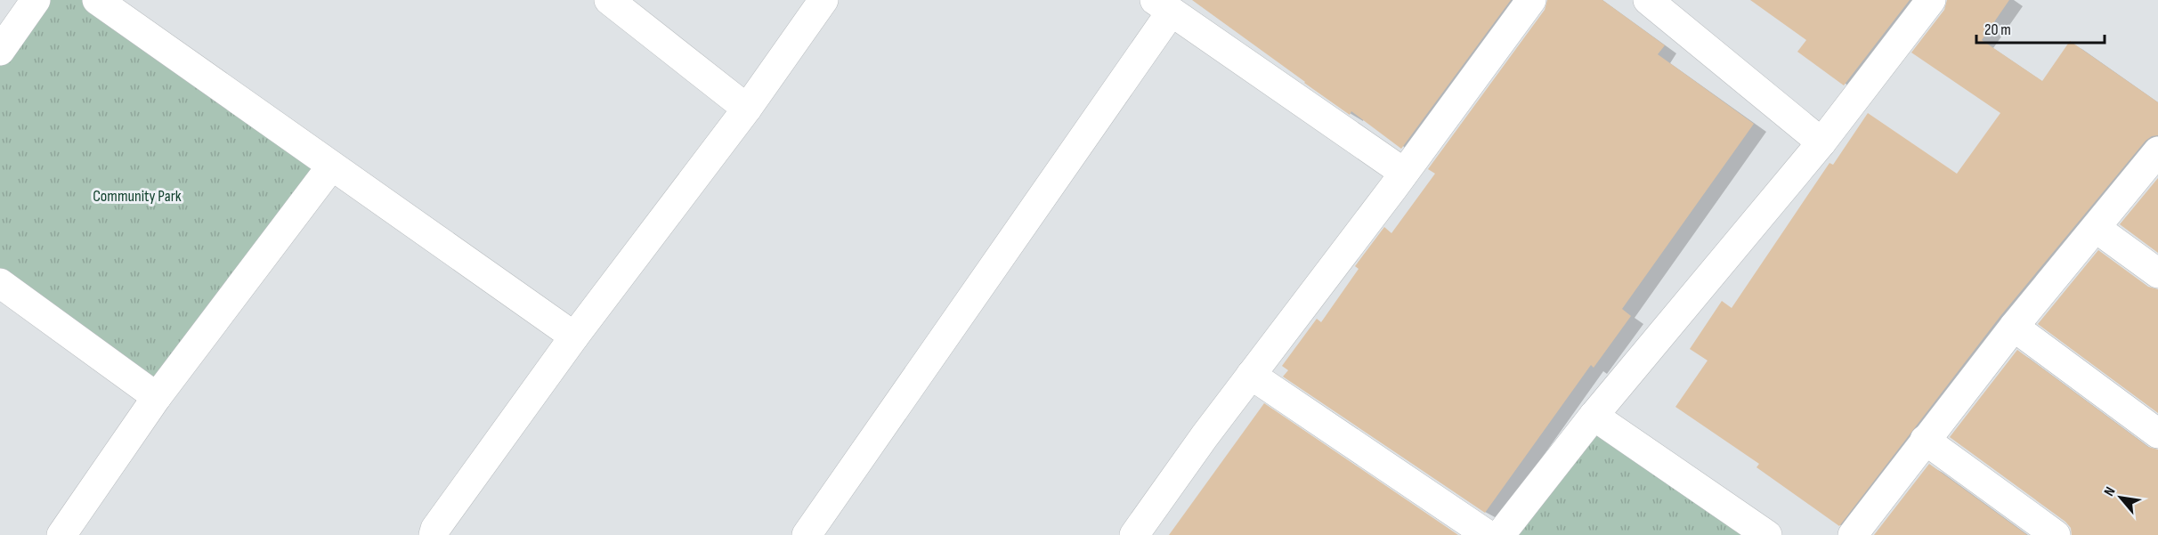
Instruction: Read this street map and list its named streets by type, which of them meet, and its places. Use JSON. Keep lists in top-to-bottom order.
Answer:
{
  "parks": ["Community Park"],
  "scale_bar": "20 m",
  "north": "top left"
}
